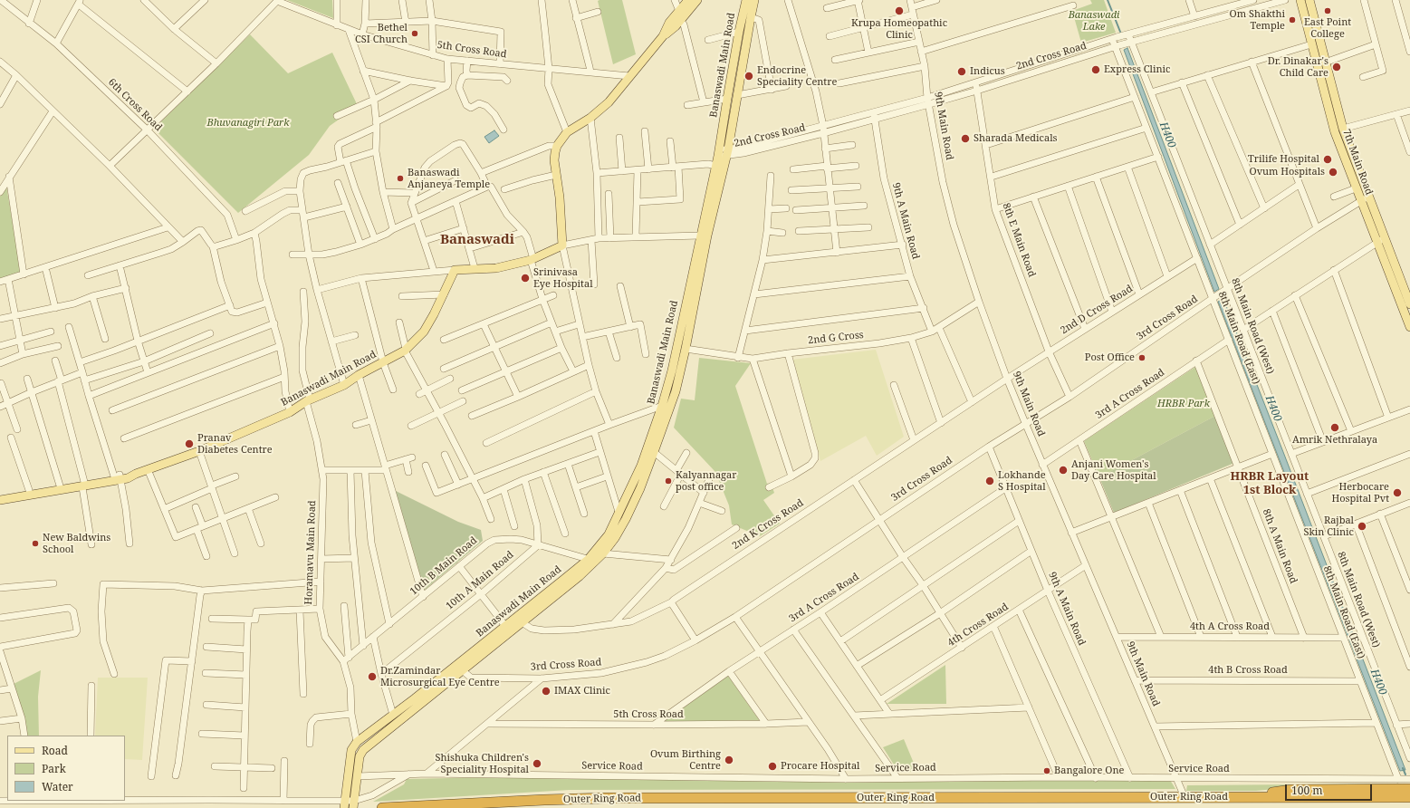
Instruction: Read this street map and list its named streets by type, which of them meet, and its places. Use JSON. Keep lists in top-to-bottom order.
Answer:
{
  "streets": {
    "highway": ["Outer Ring Road"],
    "main road": ["Banaswadi Main Road", "7th Main Road"],
    "street": [
      "5th Cross Road",
      "2nd Cross Road",
      "6th Cross Road",
      "9th Main Road",
      "9th A Main Road",
      "8th E Main Road",
      "2nd D Cross Road",
      "3rd Cross Road",
      "8th Main Road (West)",
      "2nd G Cross",
      "8th Main Road (East)",
      "3rd A Cross Road",
      "2nd K Cross Road",
      "8th A Main Road",
      "Horamavu Main Road",
      "10th B Main Road",
      "10th A Main Road",
      "4th Cross Road",
      "4th A Cross Road",
      "4th B Cross Road",
      "Service Road"
    ]
  },
  "crossings": [
    ["5th Cross Road", "3rd A Cross Road"],
    ["2nd Cross Road", "Banaswadi Main Road"],
    ["2nd Cross Road", "9th Main Road"],
    ["2nd Cross Road", "9th A Main Road"],
    ["2nd Cross Road", "8th E Main Road"],
    ["2nd Cross Road", "8th Main Road (West)"],
    ["2nd Cross Road", "8th Main Road (East)"],
    ["Banaswadi Main Road", "3rd Cross Road"],
    ["Banaswadi Main Road", "2nd G Cross"],
    ["Banaswadi Main Road", "2nd K Cross Road"],
    ["Banaswadi Main Road", "Horamavu Main Road"],
    ["Banaswadi Main Road", "10th B Main Road"],
    ["Banaswadi Main Road", "Service Road"],
    ["9th Main Road", "2nd D Cross Road"],
    ["9th Main Road", "3rd Cross Road"],
    ["9th Main Road", "2nd G Cross"],
    ["9th Main Road", "3rd A Cross Road"],
    ["9th Main Road", "2nd K Cross Road"],
    ["9th Main Road", "4th Cross Road"],
    ["9th Main Road", "4th A Cross Road"],
    ["9th Main Road", "4th B Cross Road"],
    ["9th Main Road", "Service Road"],
    ["9th Main Road", "Outer Ring Road"],
    ["7th Main Road", "3rd Cross Road"],
    ["9th A Main Road", "3rd Cross Road"],
    ["9th A Main Road", "2nd G Cross"],
    ["9th A Main Road", "3rd A Cross Road"],
    ["9th A Main Road", "4th Cross Road"],
    ["9th A Main Road", "Service Road"],
    ["8th E Main Road", "2nd D Cross Road"],
    ["8th E Main Road", "3rd Cross Road"],
    ["2nd D Cross Road", "8th Main Road (East)"],
    ["2nd D Cross Road", "2nd K Cross Road"],
    ["3rd Cross Road", "8th Main Road (West)"],
    ["3rd Cross Road", "8th Main Road (East)"],
    ["8th Main Road (East)", "3rd A Cross Road"],
    ["8th Main Road (East)", "4th A Cross Road"],
    ["8th Main Road (East)", "4th B Cross Road"],
    ["8th Main Road (East)", "Service Road"],
    ["3rd A Cross Road", "8th A Main Road"],
    ["8th A Main Road", "4th A Cross Road"],
    ["Horamavu Main Road", "10th B Main Road"],
    ["10th B Main Road", "10th A Main Road"]
  ],
  "districts": ["Banaswadi", "HRBR Layout 1st Block"],
  "water": ["H400"],
  "parks": ["Banaswadi Lake", "Bhuvanagiri Park", "HRBR Park"],
  "places": [
    "Krupa Homeopathic Clinic",
    "East Point College",
    "Om Shakthi Temple",
    "Bethel CSI Church",
    "Dr. Dinakar's Child Care",
    "Express Clinic",
    "Indicus",
    "Endocrine Speciality Centre",
    "Sharada Medicals",
    "Trilife Hospital",
    "Ovum Hospitals",
    "Banaswadi Anjaneya Temple",
    "Srinivasa Eye Hospital",
    "Post Office",
    "Amrik Nethralaya",
    "Pranav Diabetes Centre",
    "Anjani Women's Day Care Hospital",
    "Kalyannagar post office",
    "Lokhande S Hospital",
    "Herbocare Hospital Pvt",
    "Rajbal Skin Clinic",
    "New Baldwins School",
    "Dr.Zamindar Microsurgical Eye Centre",
    "IMAX Clinic",
    "Ovum Birthing Centre",
    "Shishuka Children's Speciality Hospital",
    "Procare Hospital",
    "Bangalore One"
  ],
  "legend": ["Road", "Park", "Water"],
  "scale_bar": "100 m"
}
